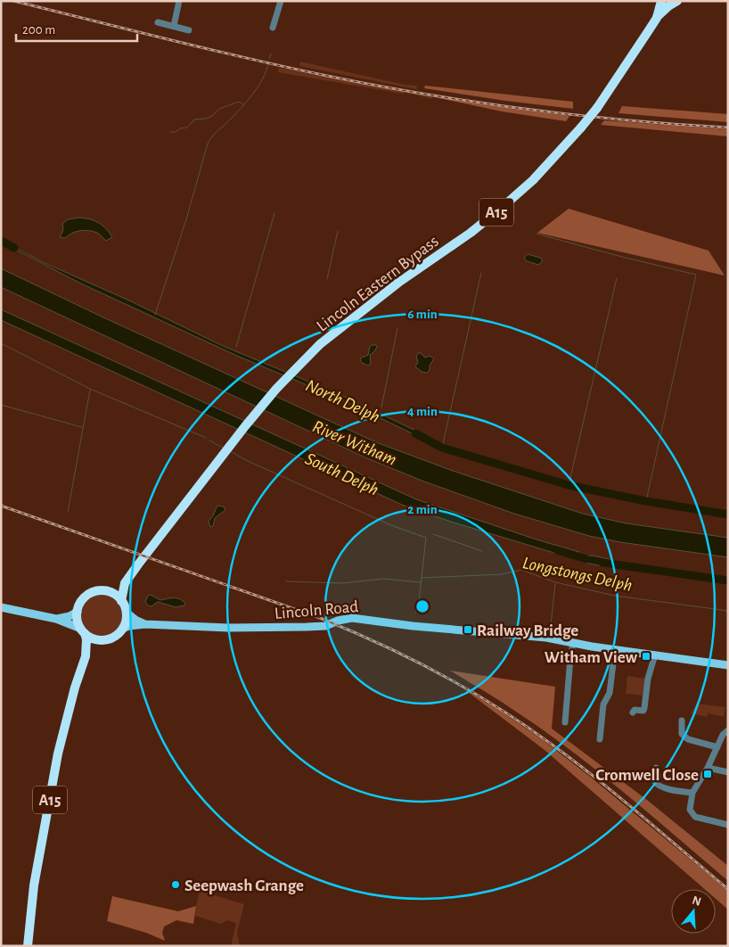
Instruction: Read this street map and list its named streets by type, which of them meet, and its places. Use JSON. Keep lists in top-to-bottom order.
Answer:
{
  "streets": {
    "highway": ["A15", "Lincoln Eastern Bypass"],
    "main road": ["Lincoln Road"]
  },
  "crossings": [
    ["A15", "Lincoln Eastern Bypass"],
    ["A15", "Lincoln Road"],
    ["Lincoln Eastern Bypass", "Lincoln Road"]
  ],
  "water": [
    "North Delph",
    "River Witham",
    "South Delph",
    "Longstongs Delph"
  ],
  "places": {
    "transit": ["Railway Bridge", "Witham View", "Cromwell Close"],
    "other": ["Seepwash Grange"]
  },
  "scale_bar": "200 m",
  "north": "top",
  "rings": ["6 min", "4 min", "2 min"]
}
